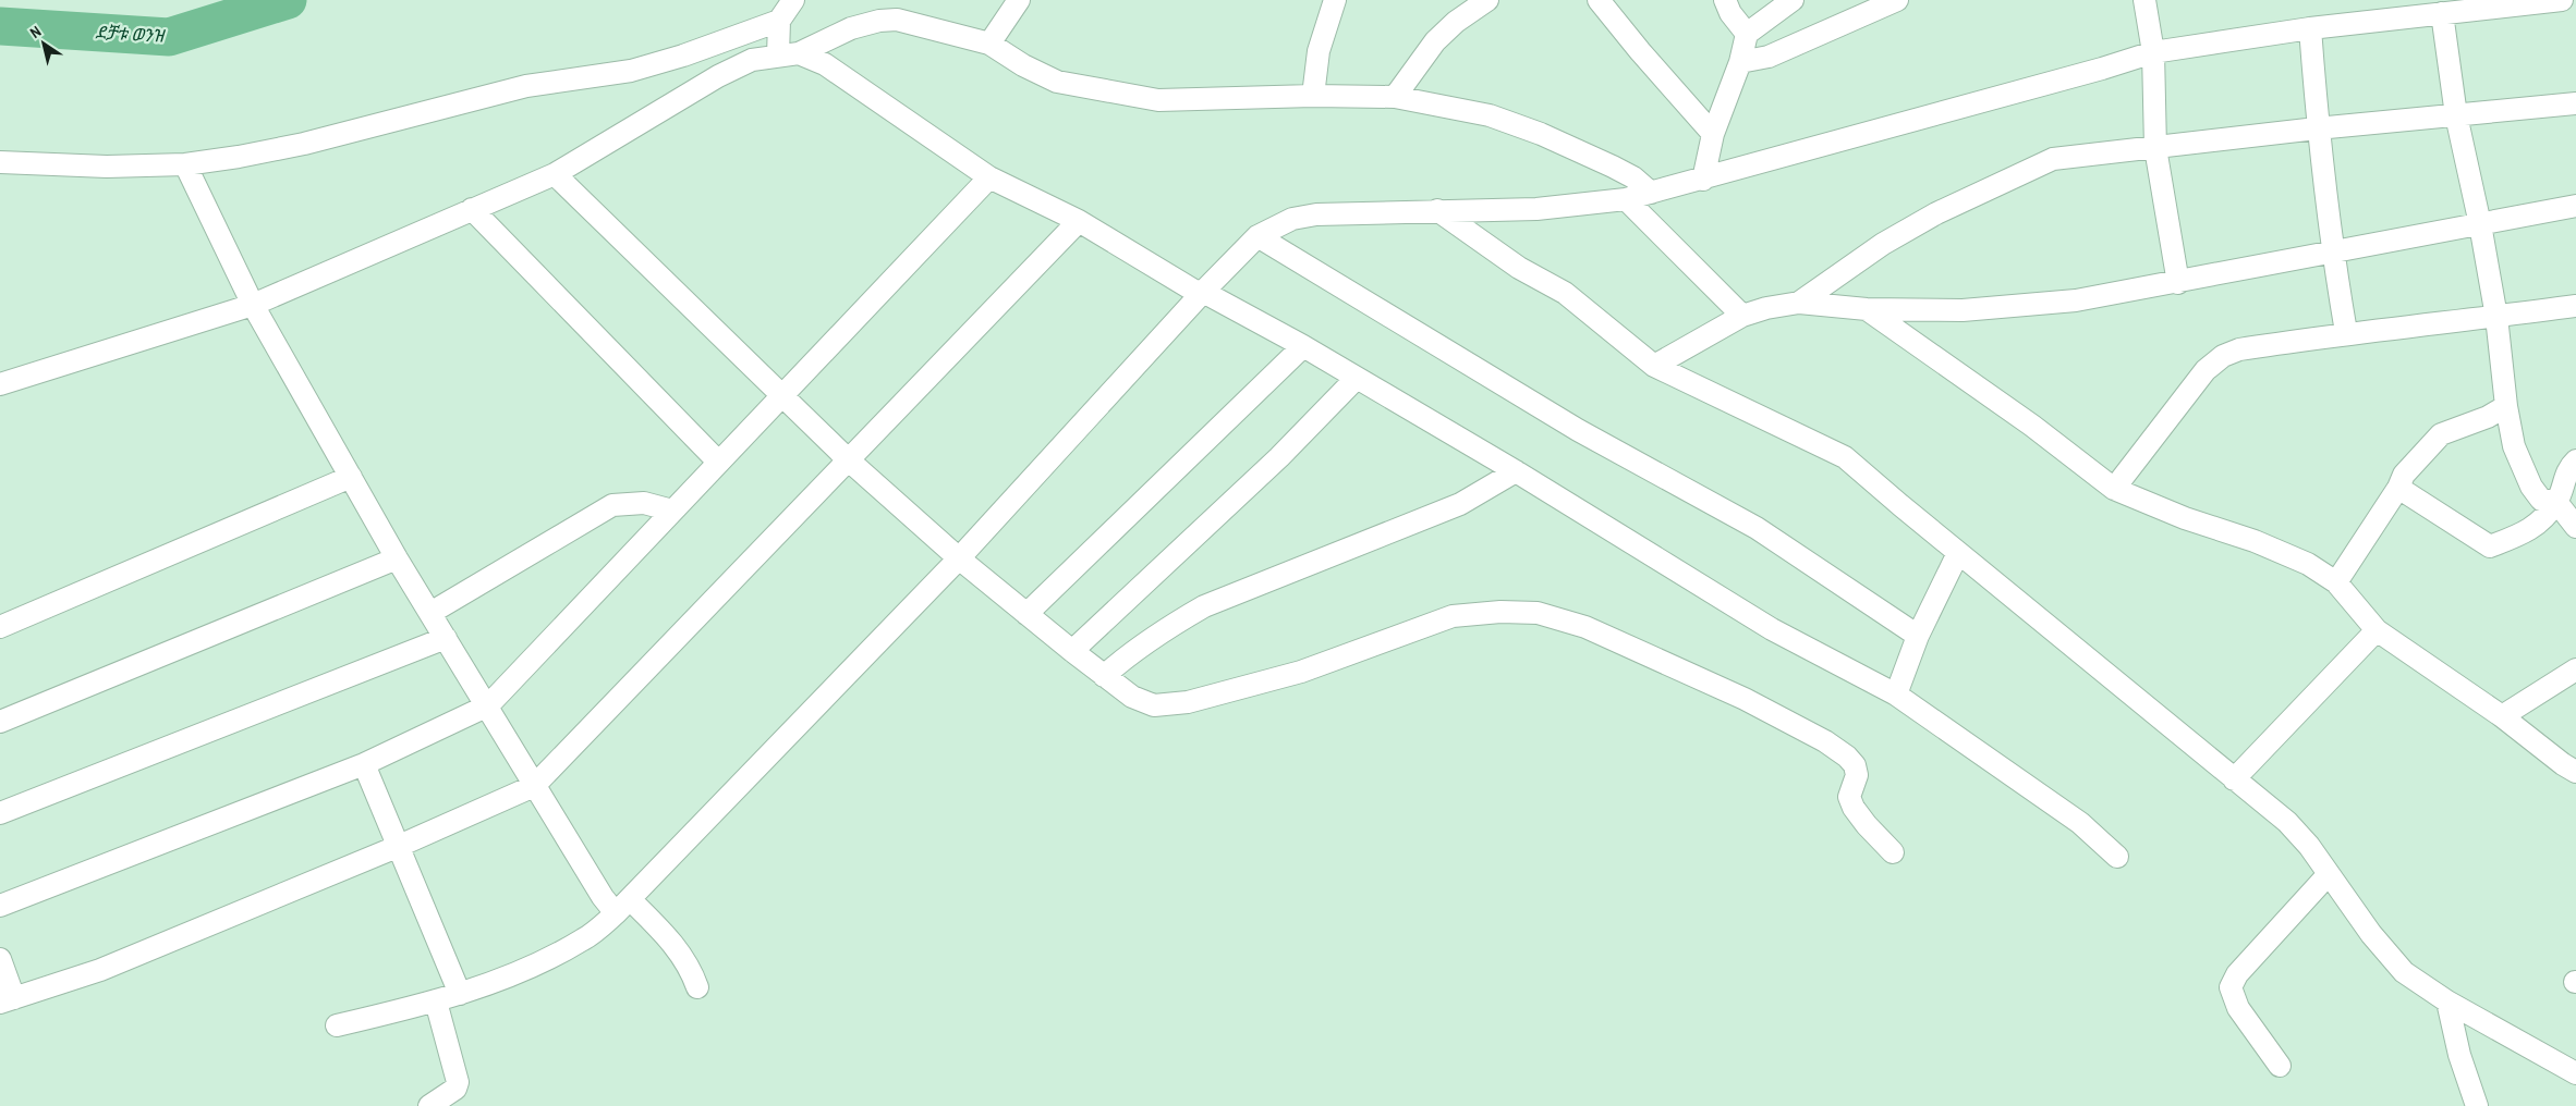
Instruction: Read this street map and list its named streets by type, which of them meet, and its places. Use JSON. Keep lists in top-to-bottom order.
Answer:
{
  "water": ["ደቻቱ ወንዝ"],
  "north": "top left"
}
